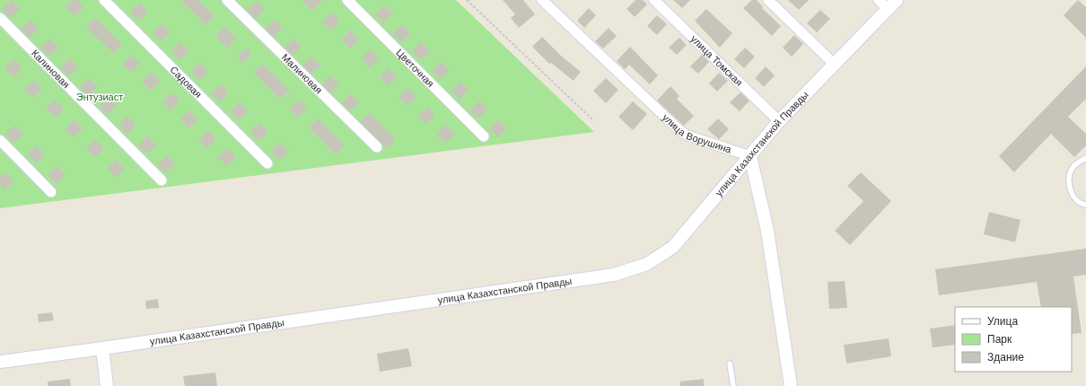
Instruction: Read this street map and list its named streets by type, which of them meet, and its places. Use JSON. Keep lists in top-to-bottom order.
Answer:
{
  "streets": {
    "street": [
      "улица Томская",
      "Калиновая",
      "Цветочная",
      "Малиновая",
      "Садовая",
      "улица Ворушина",
      "улица Казахстанской Правды"
    ]
  },
  "crossings": [
    ["улица Томская", "улица Казахстанской Правды"],
    ["улица Ворушина", "улица Казахстанской Правды"]
  ],
  "parks": ["Энтузиаст"],
  "legend": ["Улица", "Парк", "Здание"]
}
